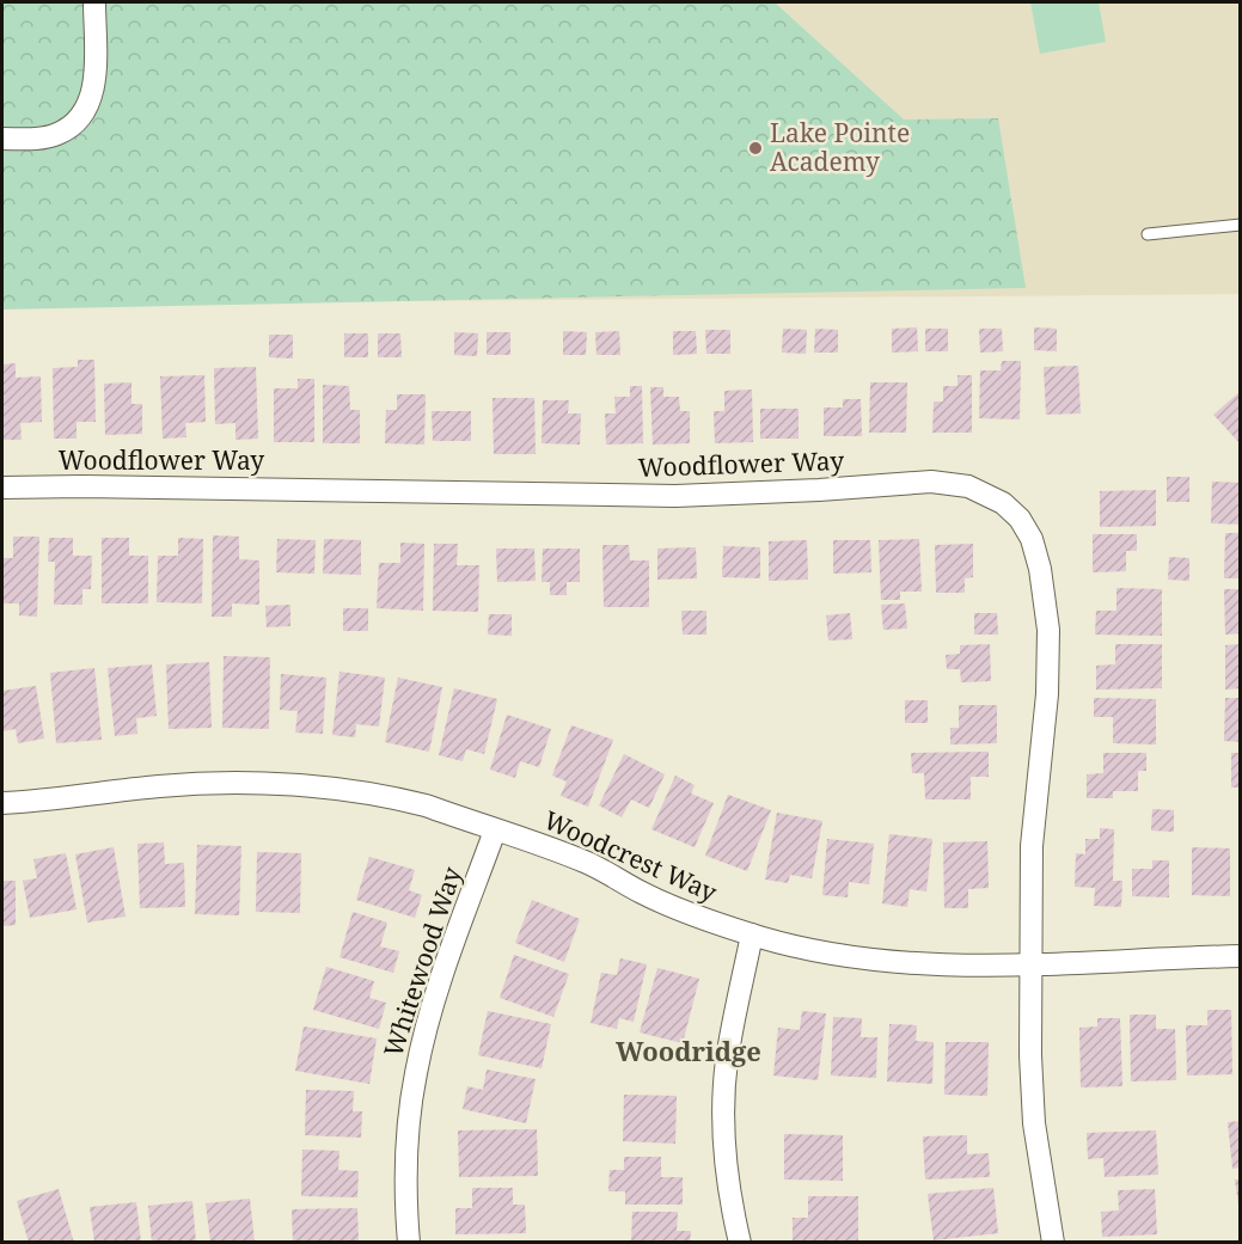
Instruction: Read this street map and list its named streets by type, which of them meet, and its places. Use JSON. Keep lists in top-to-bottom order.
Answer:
{
  "streets": {
    "street": ["Woodflower Way", "Woodcrest Way", "Whitewood Way"]
  },
  "crossings": [
    ["Woodflower Way", "Woodcrest Way"],
    ["Woodcrest Way", "Whitewood Way"]
  ],
  "districts": ["Woodridge"],
  "places": ["Lake Pointe Academy"]
}
